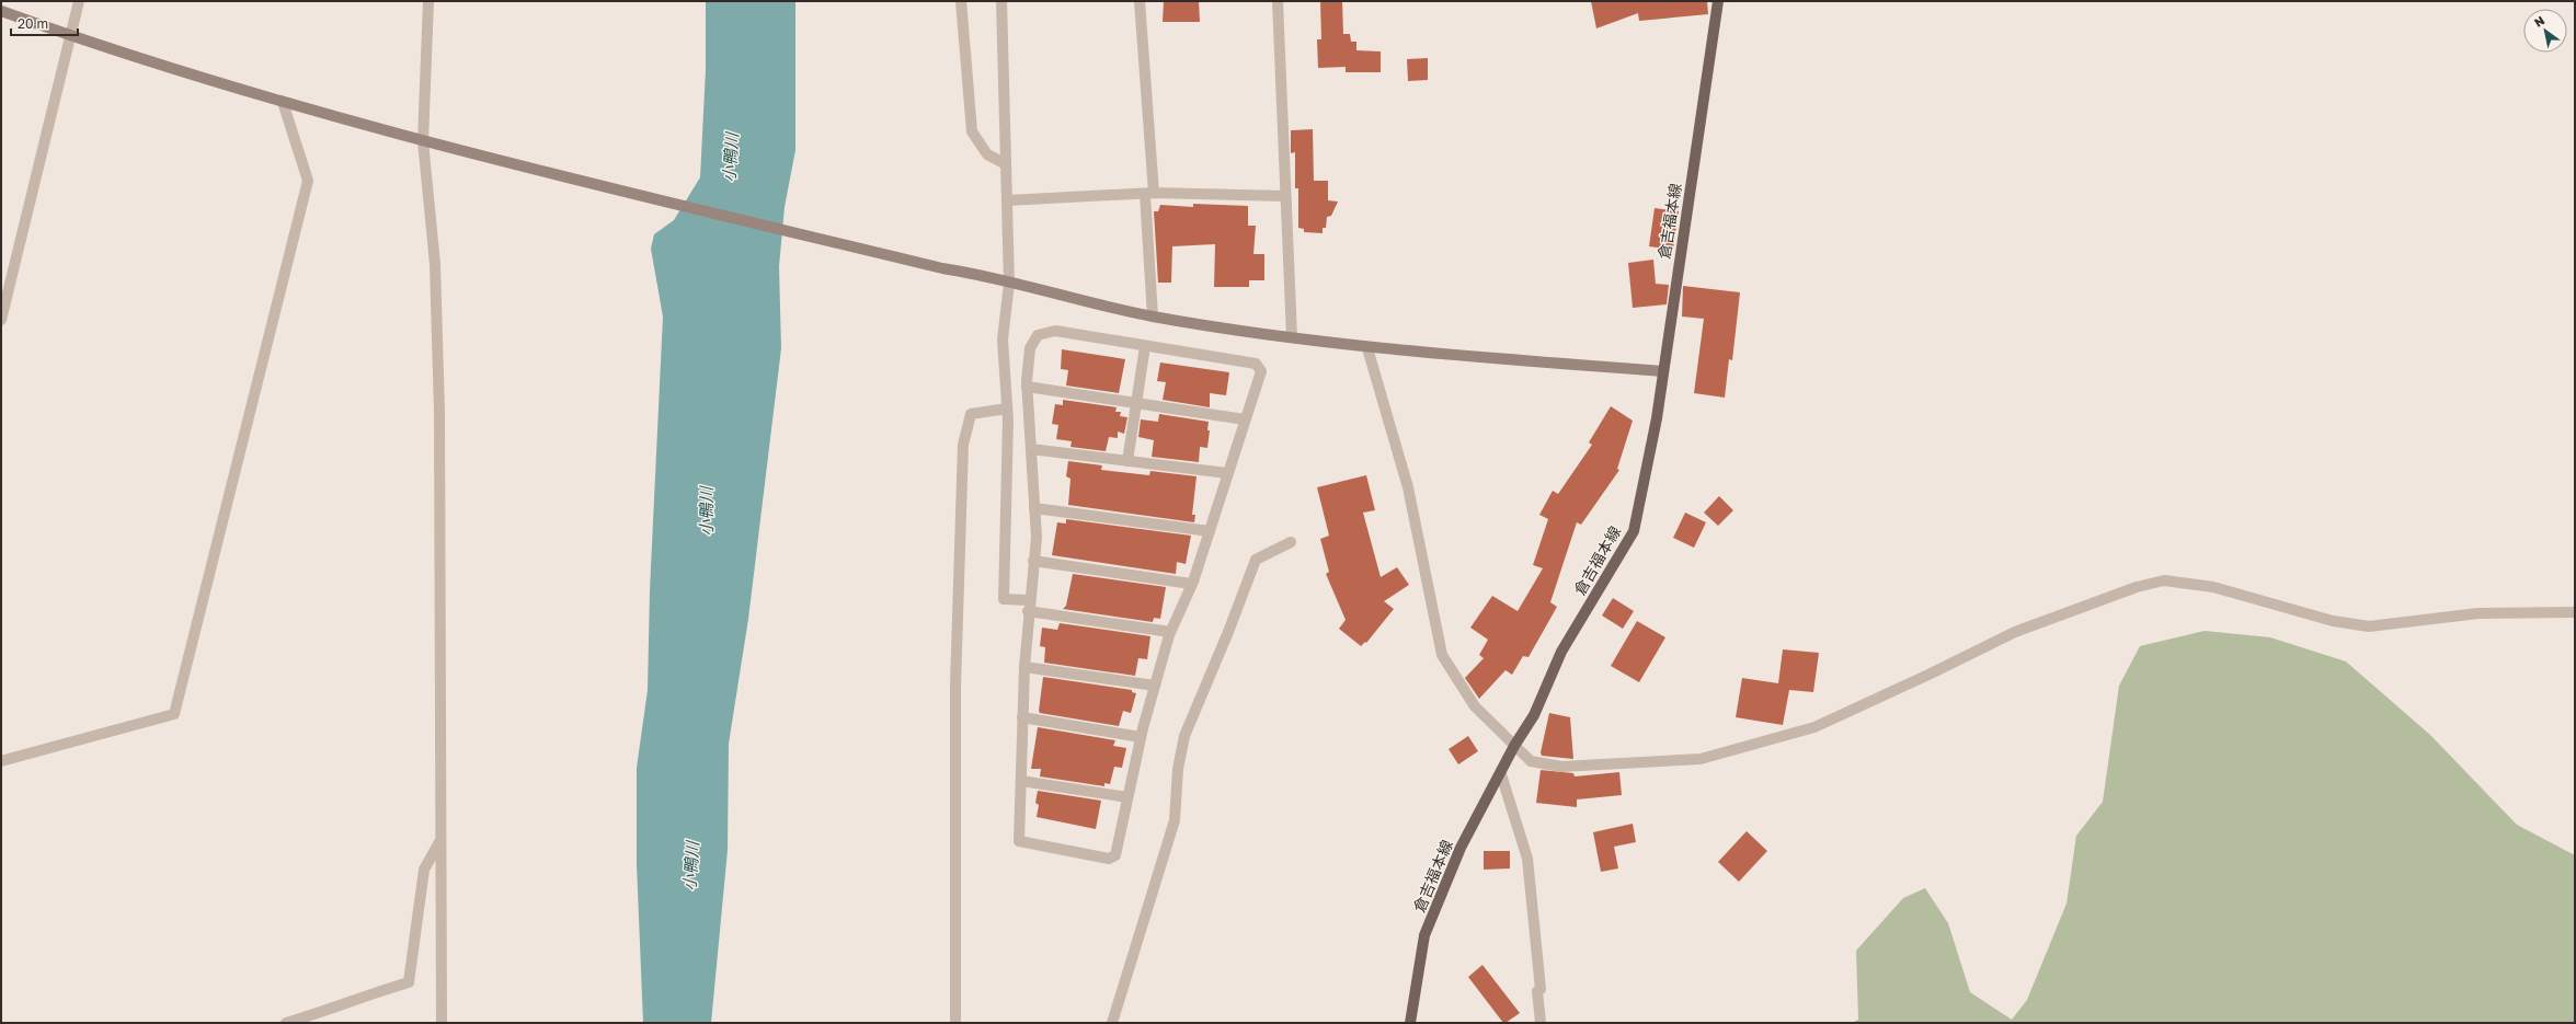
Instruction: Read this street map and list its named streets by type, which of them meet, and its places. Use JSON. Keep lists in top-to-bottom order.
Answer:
{
  "streets": {
    "main road": ["倉吉福本線"]
  },
  "water": ["小鴨川"],
  "scale_bar": "20 m",
  "north": "top left"
}
